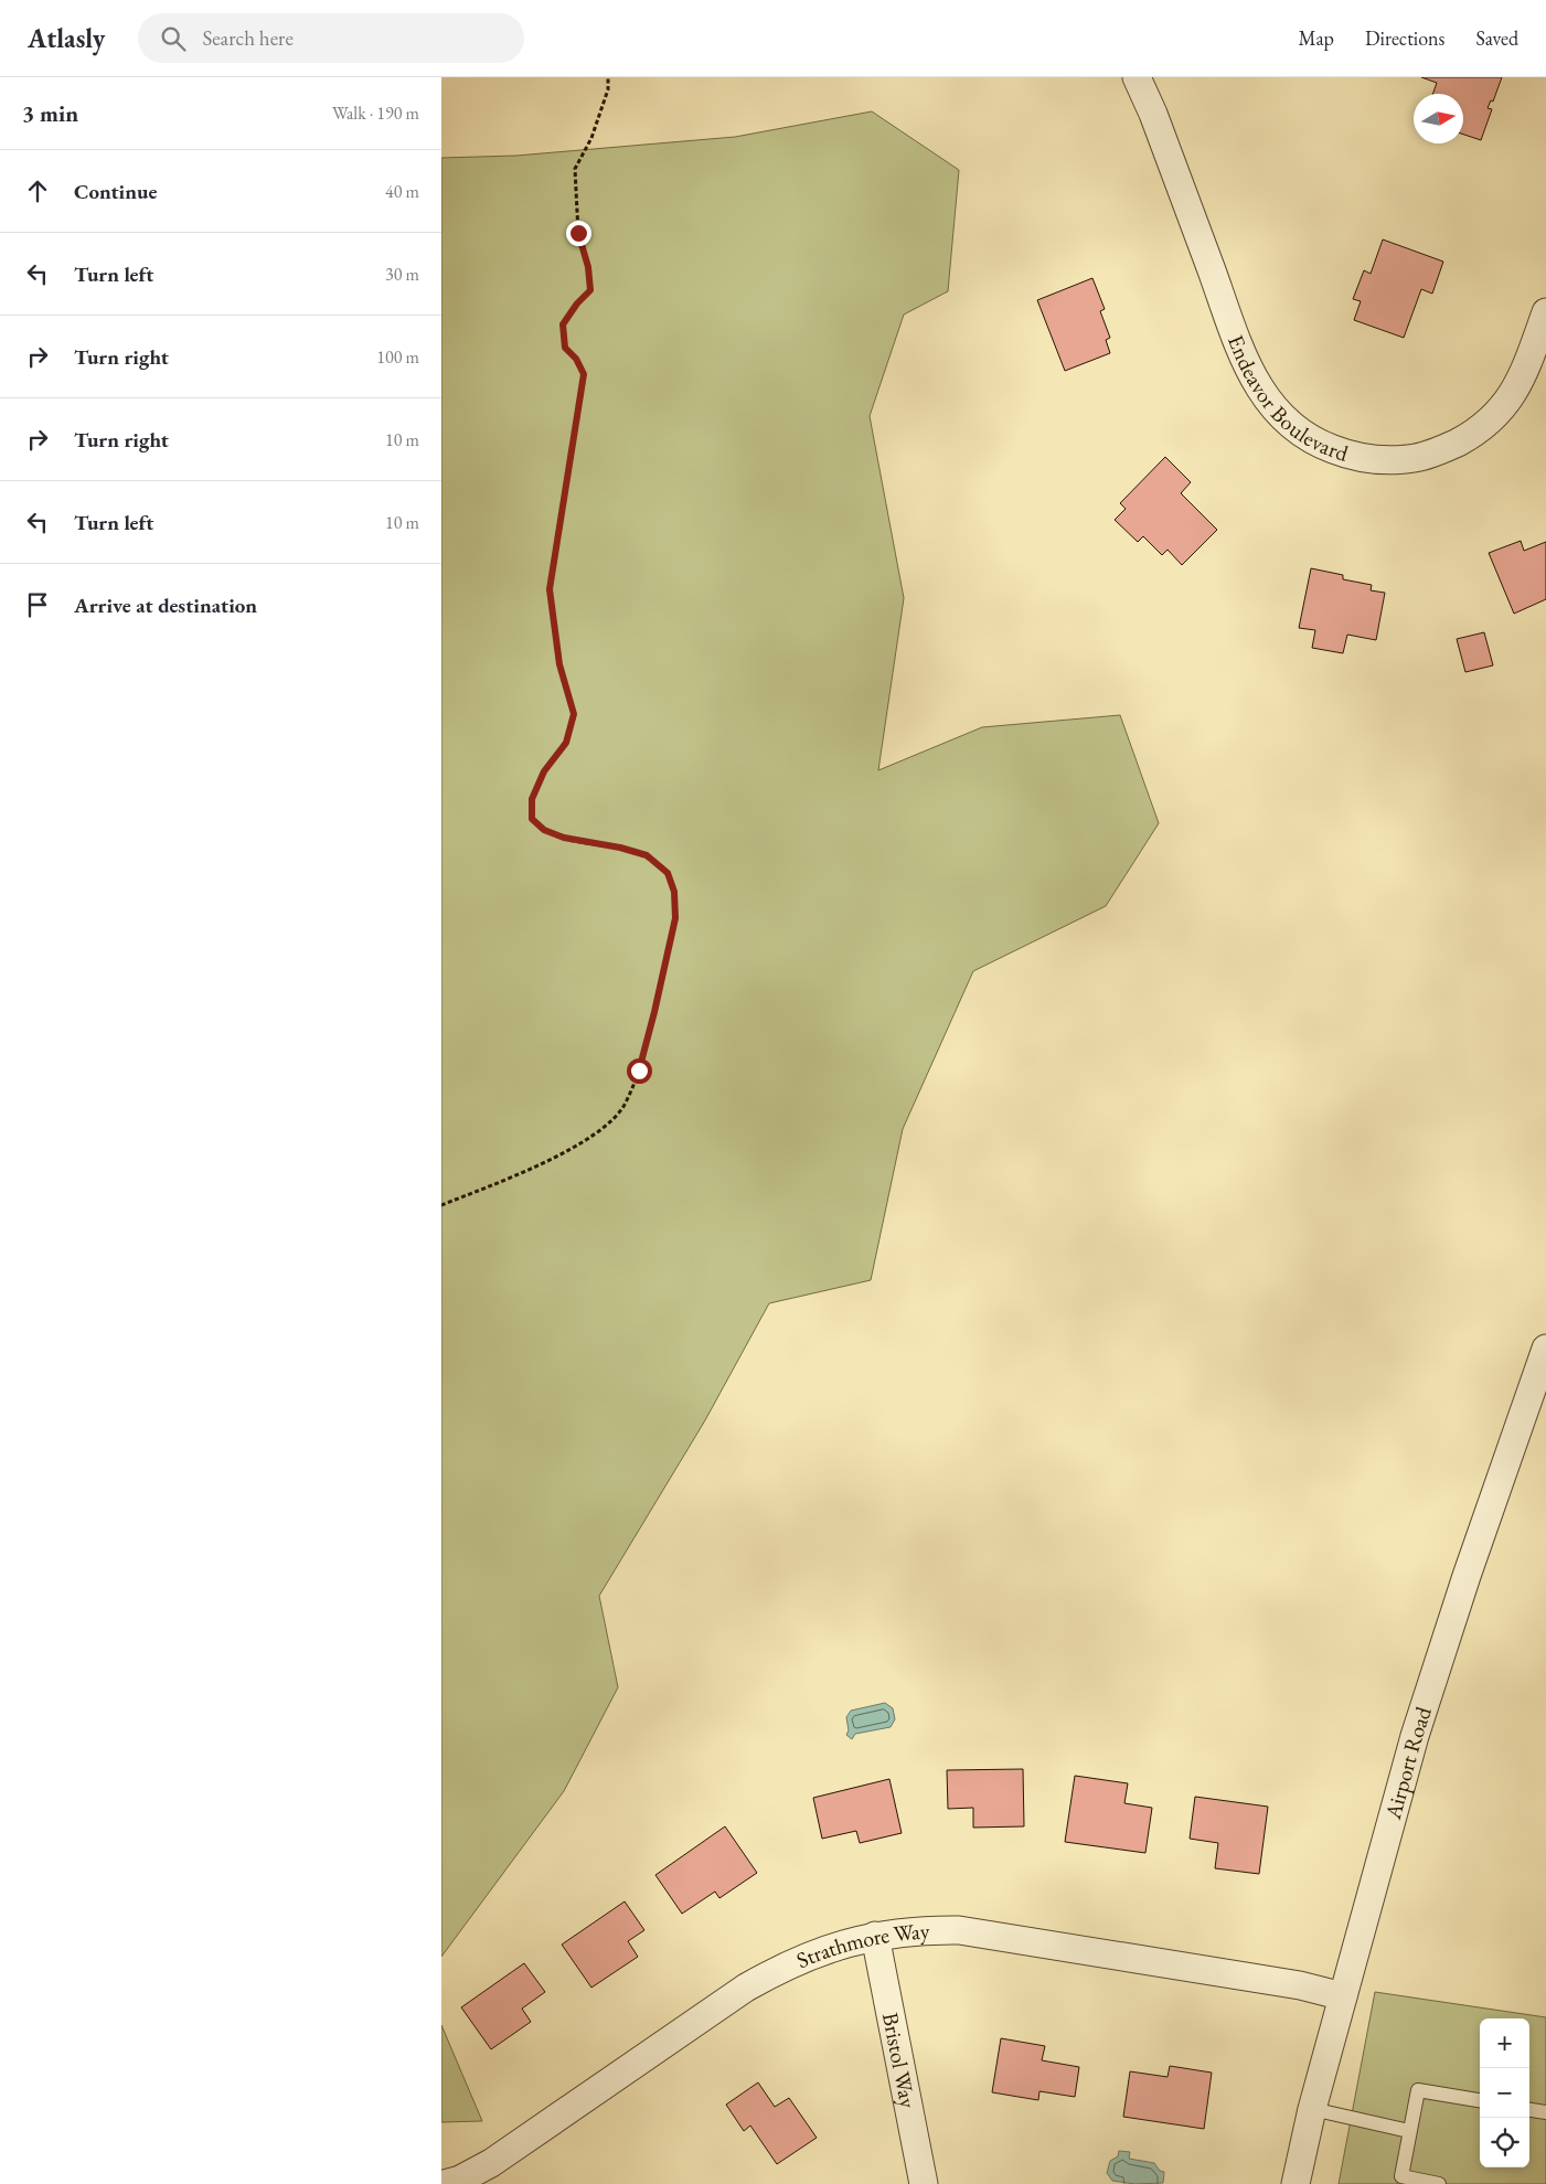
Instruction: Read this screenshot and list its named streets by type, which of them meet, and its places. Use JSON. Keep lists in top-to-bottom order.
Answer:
{
  "streets": {
    "street": [
      "Endeavor Boulevard",
      "Airport Road",
      "Strathmore Way",
      "Bristol Way"
    ]
  },
  "crossings": [
    ["Airport Road", "Strathmore Way"],
    ["Strathmore Way", "Bristol Way"]
  ],
  "north": "right",
  "page": {
    "header": "Atlasly",
    "search": "Search here",
    "nav": ["Map", "Directions", "Saved"],
    "heading": ["3 min", "Walk · 190 m"],
    "list": [
      ["Continue", "40 m"],
      ["Turn left", "30 m"],
      ["Turn right", "100 m"],
      ["Turn right", "10 m"],
      ["Turn left", "10 m"],
      "Arrive at destination"
    ],
    "map_buttons": ["+", "−"]
  }
}
